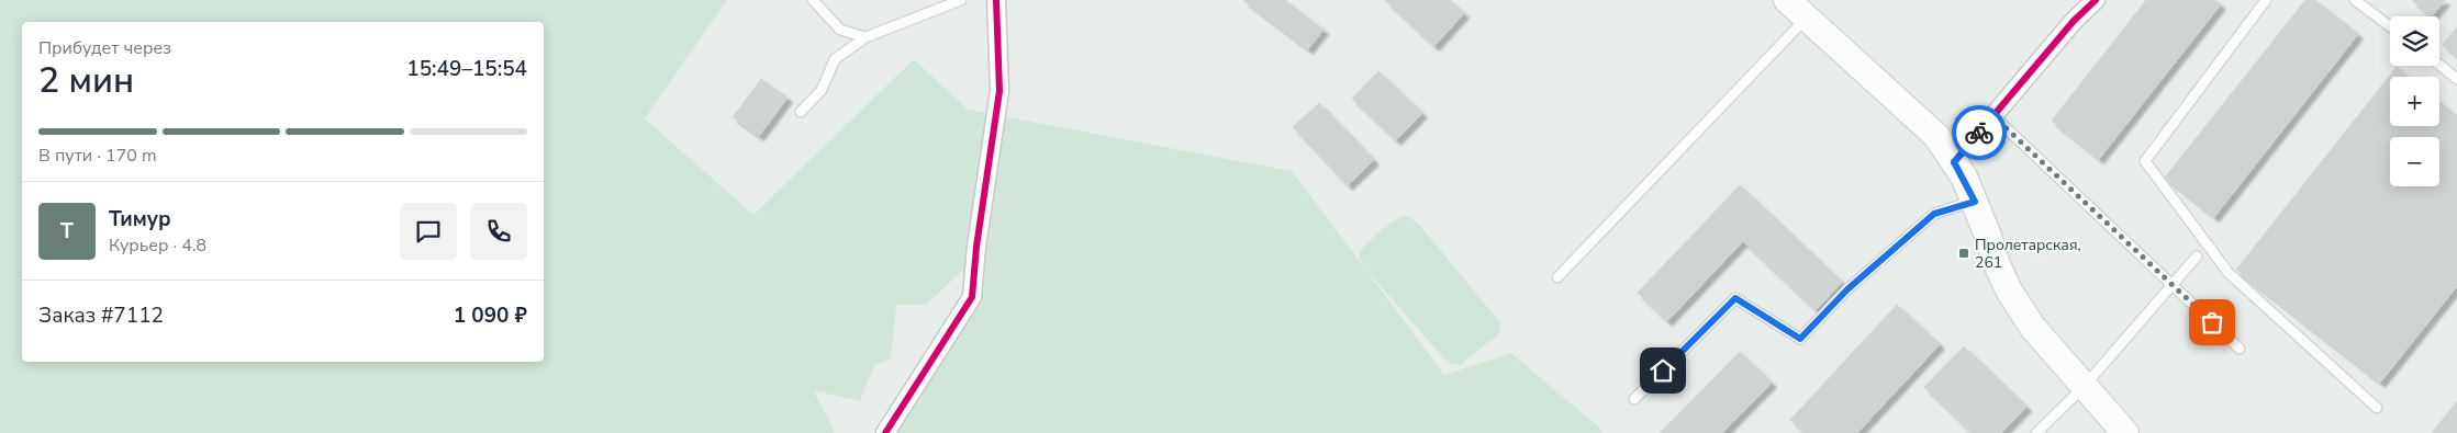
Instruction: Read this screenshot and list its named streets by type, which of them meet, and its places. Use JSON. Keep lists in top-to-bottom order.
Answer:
{
  "places": {
    "transit": ["Пролетарская, 261"]
  },
  "page": {
    "map_buttons": ["+", "−"],
    "heading": ["2 мин", "Прибудет через", "15:49–15:54"],
    "panel": [
      "Тимур",
      "Курьер · 4.8",
      "Заказ #7112",
      "1 090 ₽"
    ],
    "bar": "В пути · 170 m",
    "round": "Т"
  }
}
